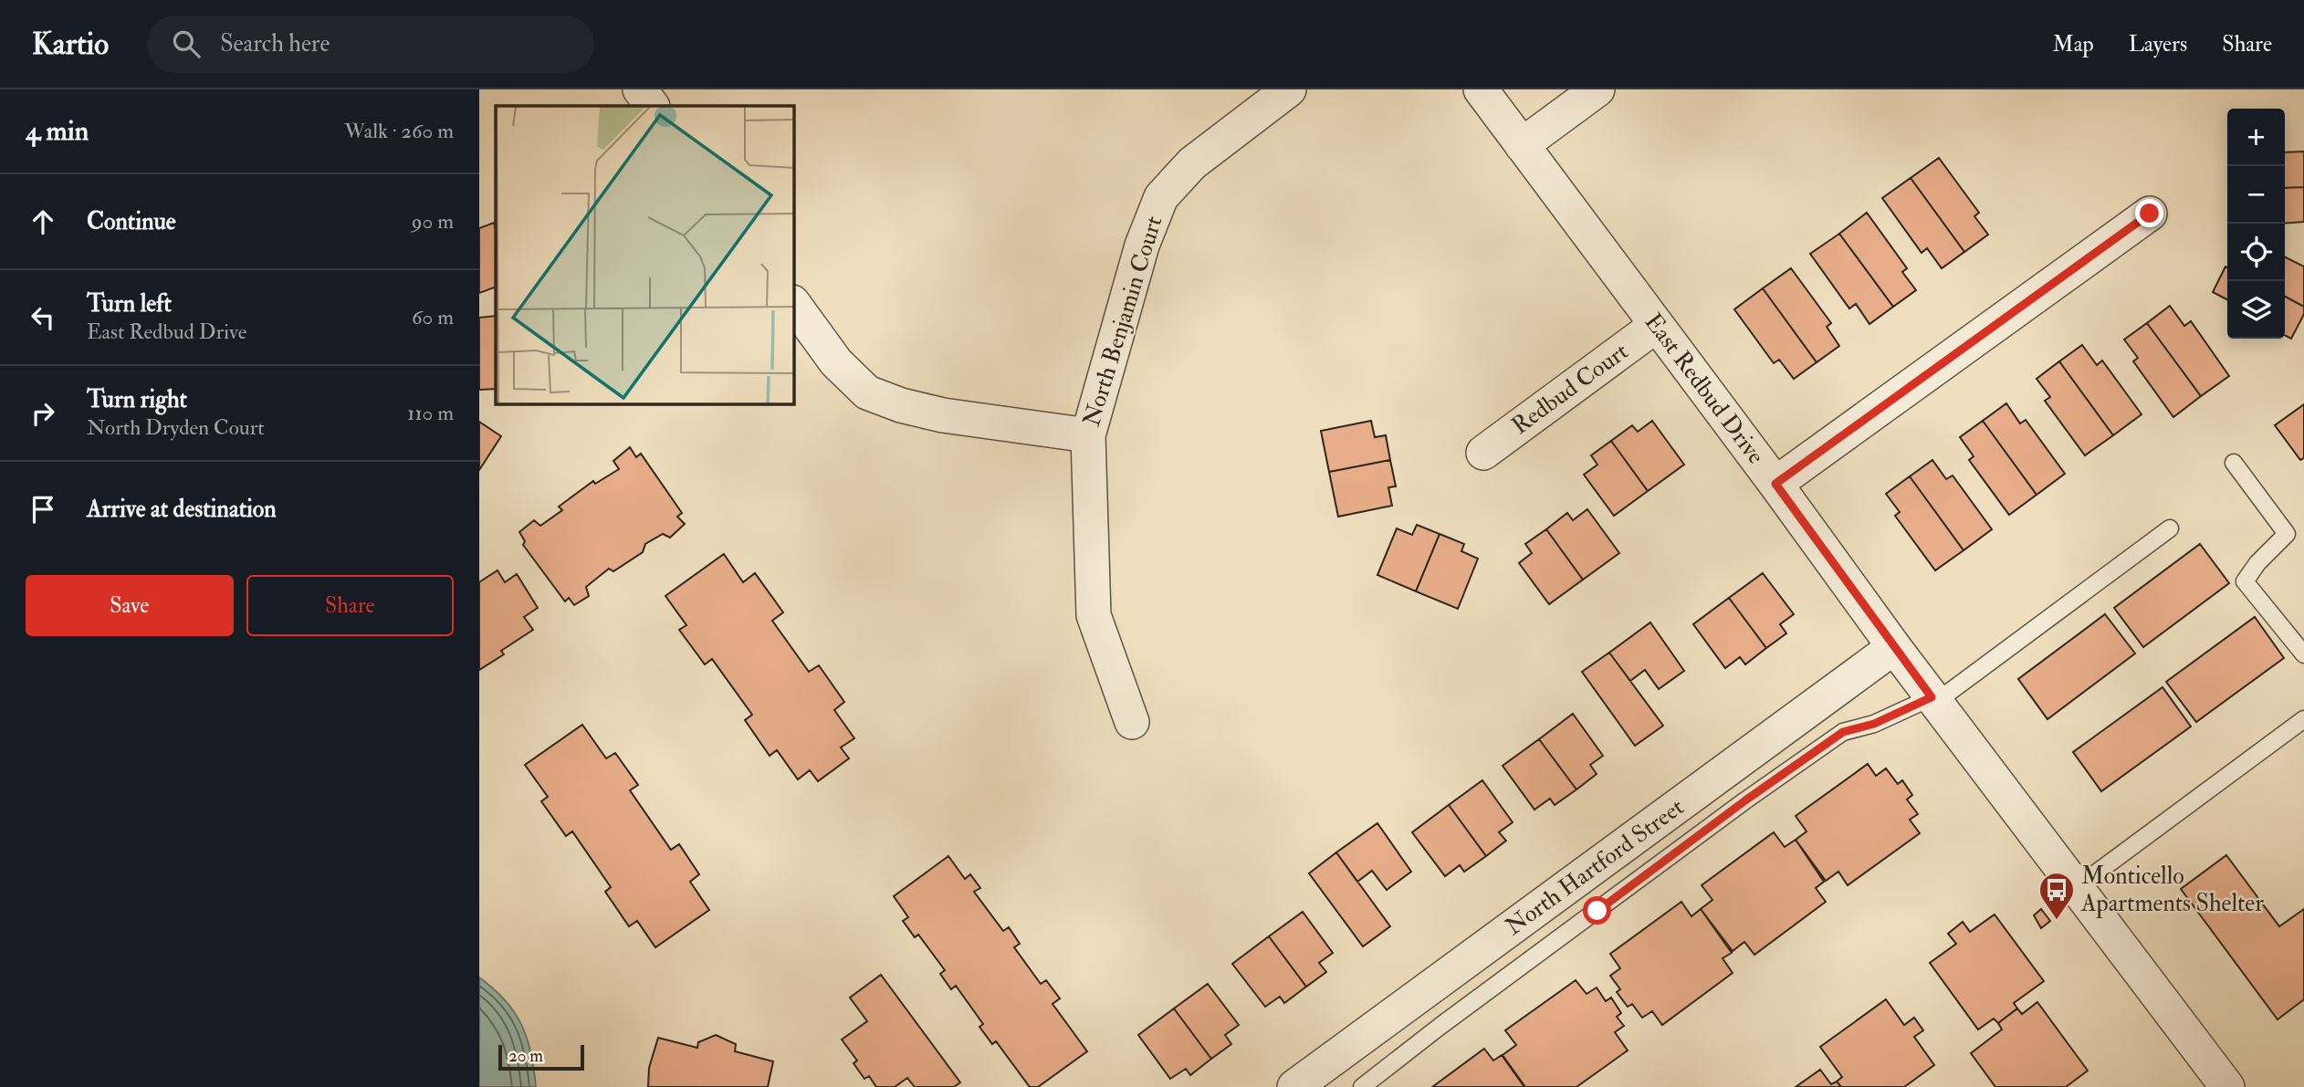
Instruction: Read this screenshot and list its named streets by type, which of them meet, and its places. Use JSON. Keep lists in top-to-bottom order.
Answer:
{
  "streets": {
    "street": [
      "North Benjamin Court",
      "Redbud Court",
      "East Redbud Drive",
      "North Hartford Street"
    ]
  },
  "crossings": [
    ["Redbud Court", "East Redbud Drive"],
    ["East Redbud Drive", "North Hartford Street"]
  ],
  "places": {
    "bus stop": ["Monticello Apartments Shelter"]
  },
  "scale_bar": "20 m",
  "page": {
    "header": "Kartio",
    "search": "Search here",
    "nav": ["Map", "Layers", "Share"],
    "heading": ["4 min", "Walk · 260 m"],
    "map_buttons": ["+", "−"],
    "list": [
      ["Continue", "90 m"],
      ["Turn left", "East Redbud Drive", "60 m"],
      ["Turn right", "North Dryden Court", "110 m"],
      "Arrive at destination"
    ],
    "buttons": ["Save", "Share"],
    "scale": "20 m"
  }
}
